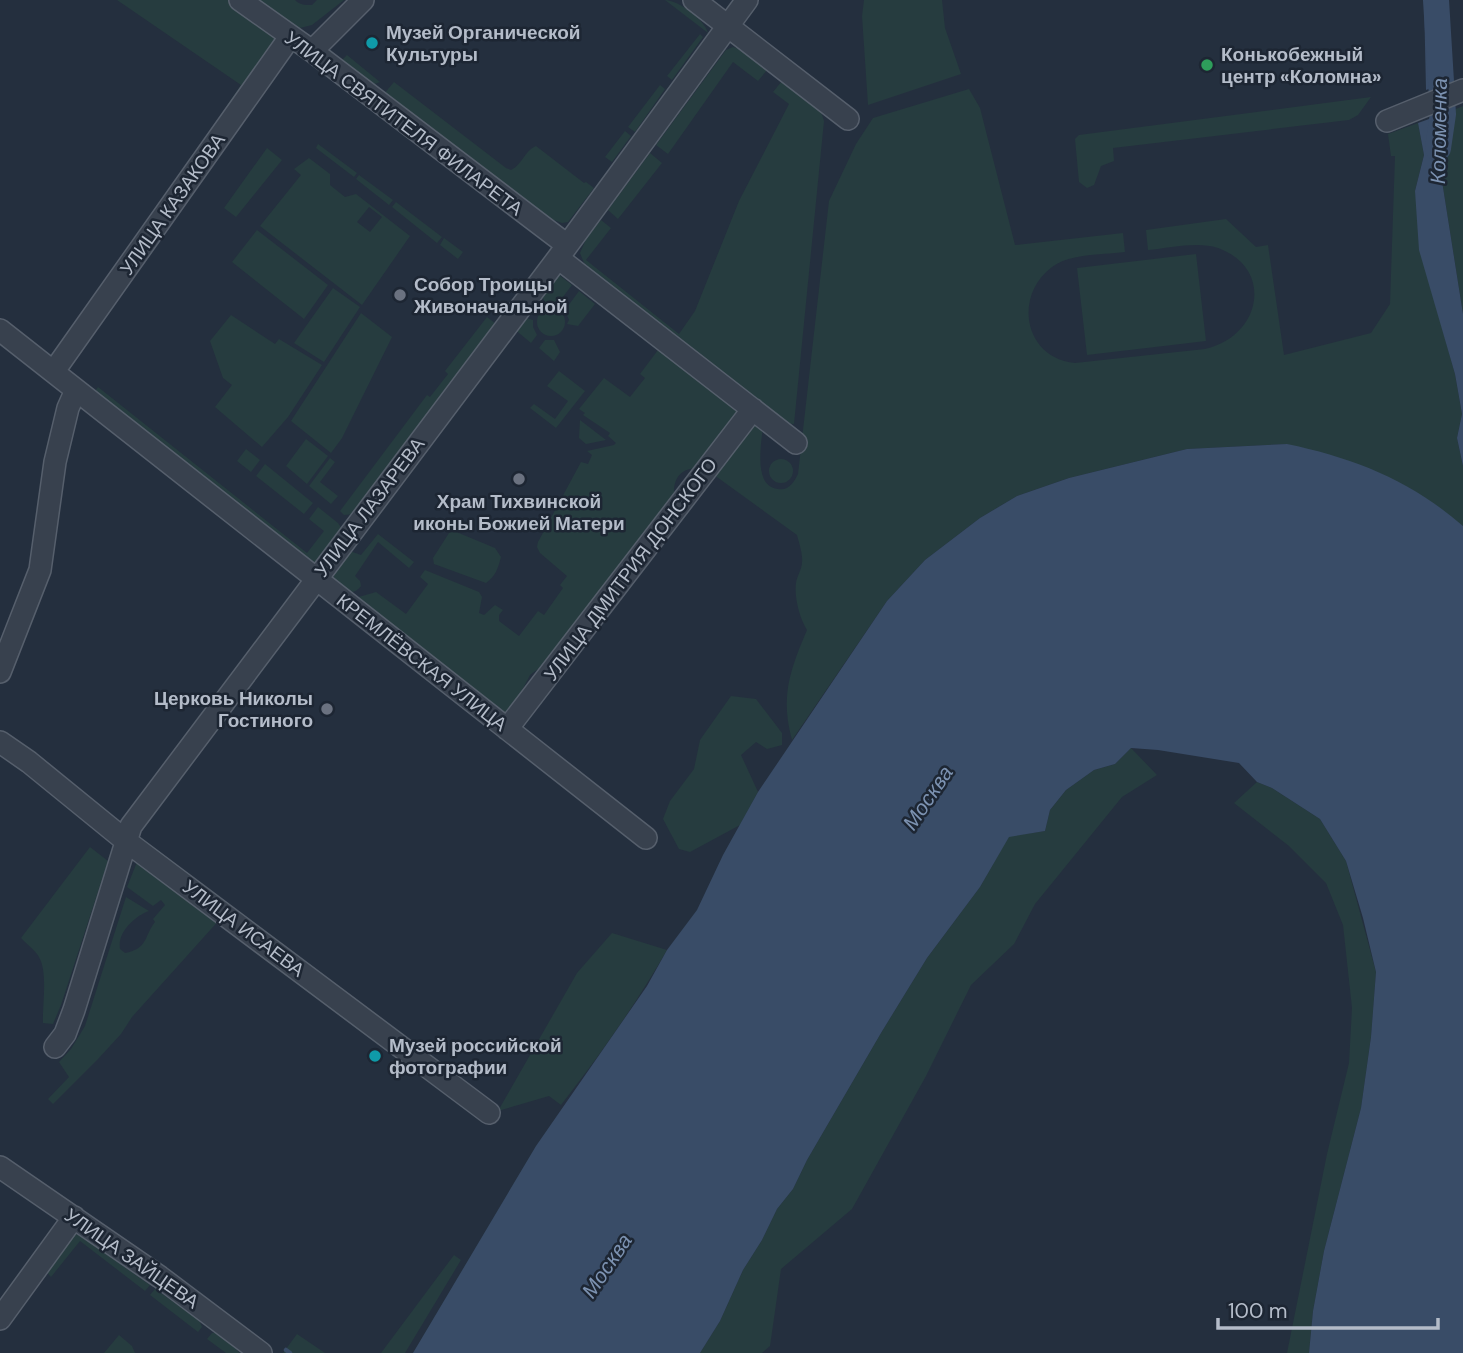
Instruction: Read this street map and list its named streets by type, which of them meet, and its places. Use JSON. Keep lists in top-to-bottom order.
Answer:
{
  "streets": {
    "street": [
      "УЛИЦА СВЯТИТЕЛЯ ФИЛАРЕТА",
      "УЛИЦА КАЗАКОВА",
      "УЛИЦА ЛАЗАРЕВА",
      "УЛИЦА ДМИТРИЯ ДОНСКОГО",
      "КРЕМЛЁВСКАЯ УЛИЦА",
      "УЛИЦА ИСАЕВА",
      "УЛИЦА ЗАЙЦЕВА"
    ]
  },
  "crossings": [
    ["УЛИЦА СВЯТИТЕЛЯ ФИЛАРЕТА", "УЛИЦА КАЗАКОВА"],
    ["УЛИЦА СВЯТИТЕЛЯ ФИЛАРЕТА", "УЛИЦА ЛАЗАРЕВА"],
    ["УЛИЦА СВЯТИТЕЛЯ ФИЛАРЕТА", "УЛИЦА ДМИТРИЯ ДОНСКОГО"],
    ["УЛИЦА КАЗАКОВА", "КРЕМЛЁВСКАЯ УЛИЦА"],
    ["УЛИЦА ЛАЗАРЕВА", "КРЕМЛЁВСКАЯ УЛИЦА"],
    ["УЛИЦА ЛАЗАРЕВА", "УЛИЦА ИСАЕВА"],
    ["УЛИЦА ДМИТРИЯ ДОНСКОГО", "КРЕМЛЁВСКАЯ УЛИЦА"]
  ],
  "water": ["Коломенка", "Москва"],
  "places": [
    "Музей Органической Культуры",
    "Конькобежный центр «Коломна»",
    "Собор Троицы Живоначальной",
    "Храм Тихвинской иконы Божией Матери",
    "Церковь Николы Гостиного",
    "Музей российской фотографии"
  ],
  "scale_bar": "100 m"
}
